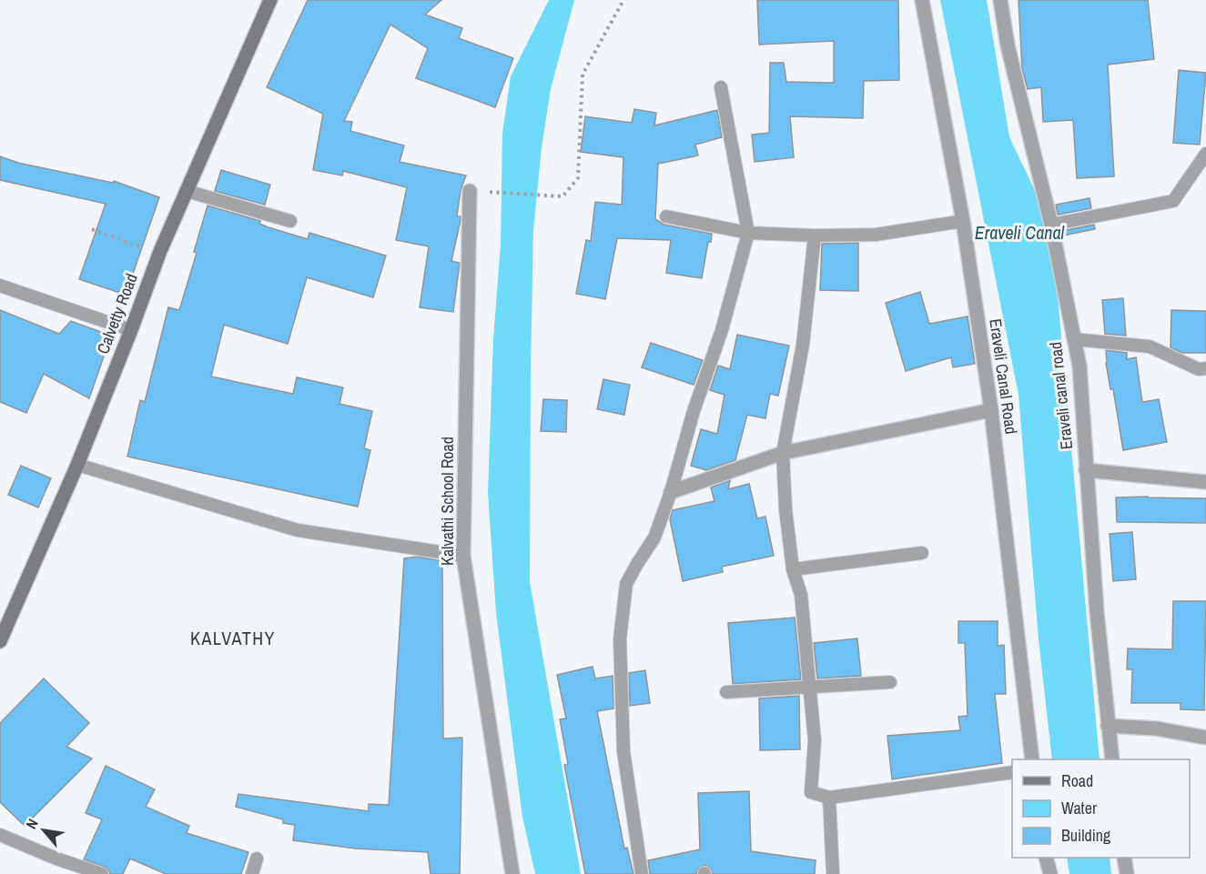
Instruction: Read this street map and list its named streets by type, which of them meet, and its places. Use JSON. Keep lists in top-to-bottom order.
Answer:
{
  "streets": {
    "street": [
      "Calvetty Road",
      "Eraveli Canal Road",
      "Eraveli canal road",
      "Kalvathi School Road"
    ]
  },
  "districts": ["KALVATHY"],
  "water": ["Eraveli Canal"],
  "legend": ["Road", "Water", "Building"],
  "north": "top left"
}
